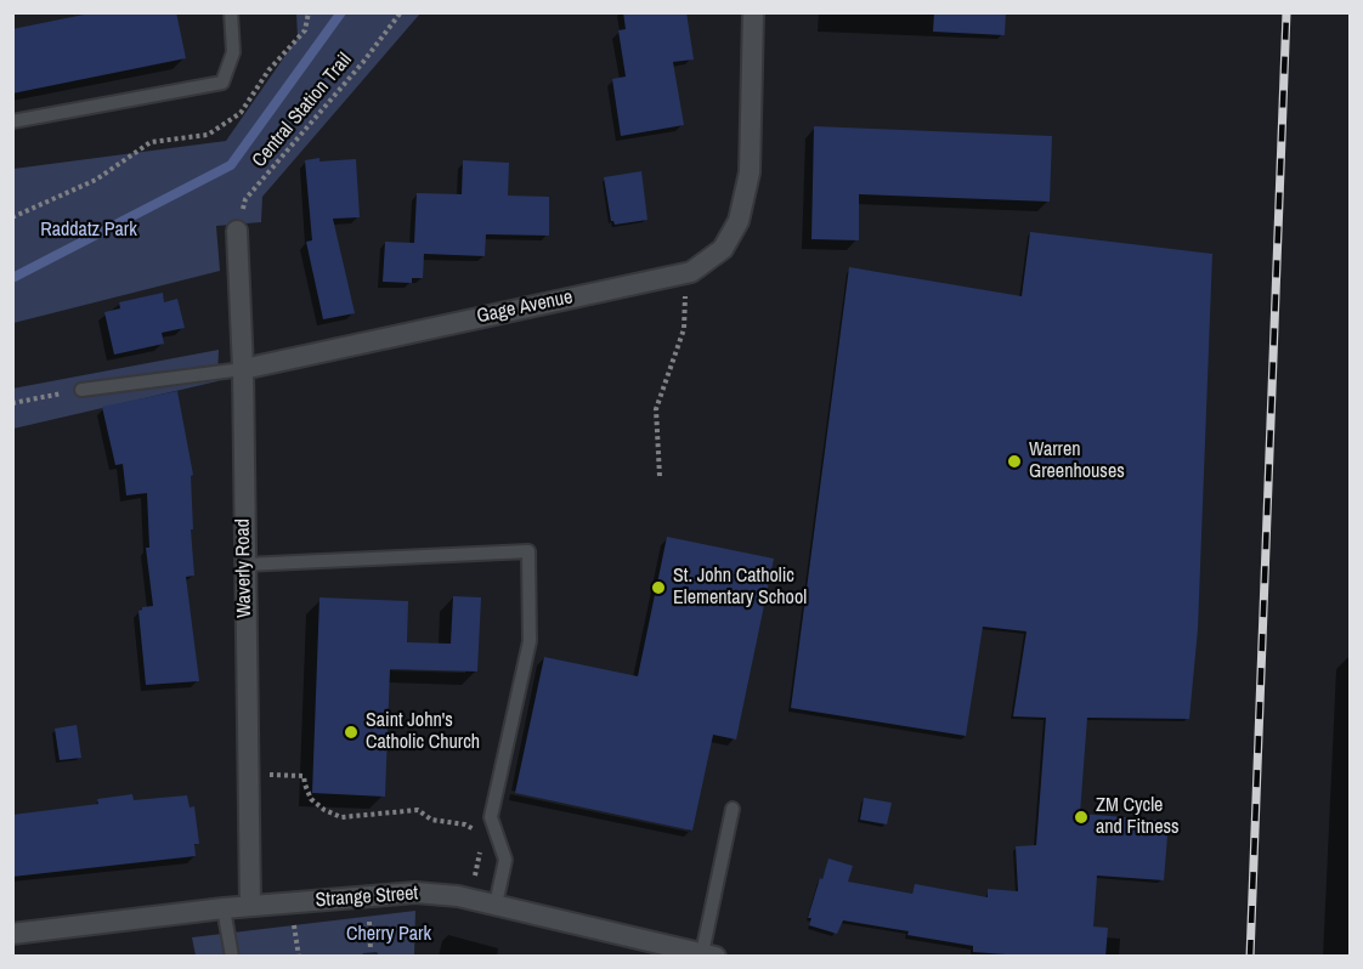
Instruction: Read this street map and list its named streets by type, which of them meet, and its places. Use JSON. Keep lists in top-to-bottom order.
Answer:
{
  "streets": {
    "street": ["Gage Avenue", "Waverly Road", "Strange Street"],
    "path": ["Central Station Trail"]
  },
  "crossings": [
    ["Central Station Trail", "Waverly Road"],
    ["Gage Avenue", "Waverly Road"],
    ["Waverly Road", "Strange Street"]
  ],
  "parks": ["Raddatz Park", "Cherry Park"],
  "places": [
    "Warren Greenhouses",
    "St. John Catholic Elementary School",
    "Saint John's Catholic Church",
    "ZM Cycle and Fitness"
  ]
}
